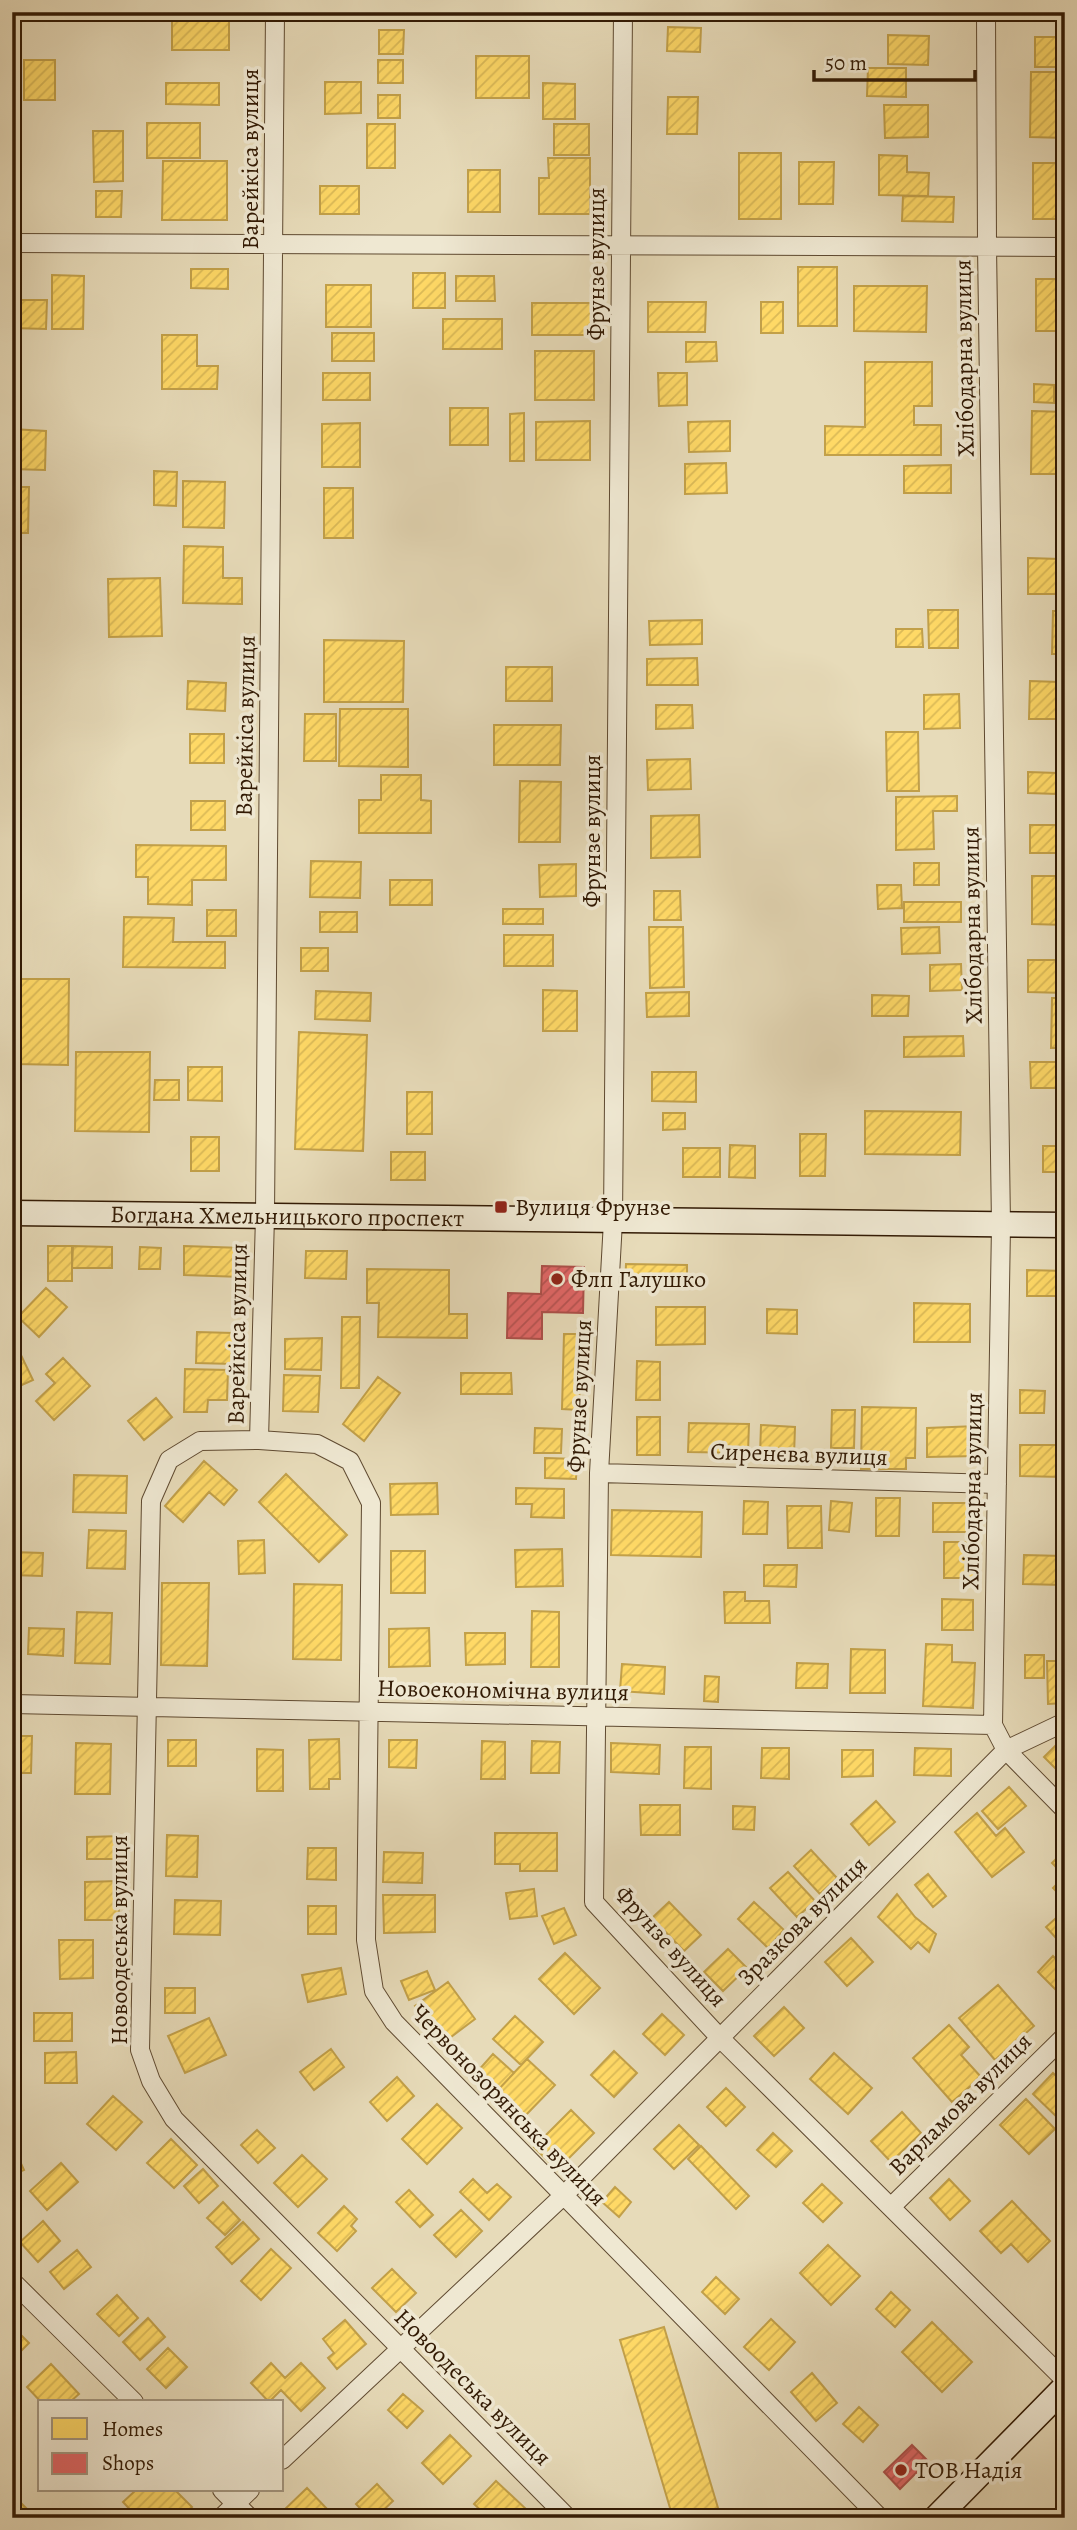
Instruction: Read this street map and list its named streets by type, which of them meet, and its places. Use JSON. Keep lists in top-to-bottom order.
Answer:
{
  "streets": {
    "main road": ["Богдана Хмельницького проспект"],
    "street": [
      "Варейкіса вулиця",
      "Фрунзе вулиця",
      "Хлібодарна вулиця",
      "Сиренєва вулиця",
      "Новоекономічна вулиця",
      "Зразкова вулиця",
      "Новоодеська вулиця",
      "Варламова вулиця",
      "Червонозорянська вулиця"
    ]
  },
  "crossings": [
    ["Варейкіса вулиця", "Богдана Хмельницького проспект"],
    ["Варейкіса вулиця", "Новоодеська вулиця"],
    ["Варейкіса вулиця", "Червонозорянська вулиця"],
    ["Фрунзе вулиця", "Богдана Хмельницького проспект"],
    ["Фрунзе вулиця", "Сиренєва вулиця"],
    ["Фрунзе вулиця", "Новоекономічна вулиця"],
    ["Фрунзе вулиця", "Зразкова вулиця"],
    ["Фрунзе вулиця", "Варламова вулиця"],
    ["Хлібодарна вулиця", "Богдана Хмельницького проспект"],
    ["Хлібодарна вулиця", "Сиренєва вулиця"],
    ["Хлібодарна вулиця", "Новоекономічна вулиця"],
    ["Хлібодарна вулиця", "Зразкова вулиця"],
    ["Новоекономічна вулиця", "Новоодеська вулиця"],
    ["Новоекономічна вулиця", "Червонозорянська вулиця"],
    ["Зразкова вулиця", "Новоодеська вулиця"],
    ["Зразкова вулиця", "Червонозорянська вулиця"],
    ["Новоодеська вулиця", "Червонозорянська вулиця"]
  ],
  "places": {
    "transit": ["Вулиця Фрунзе"],
    "other": ["Флп Галушко", "ТОВ Надія"]
  },
  "legend": ["Homes", "Shops"],
  "scale_bar": "50 m"
}
